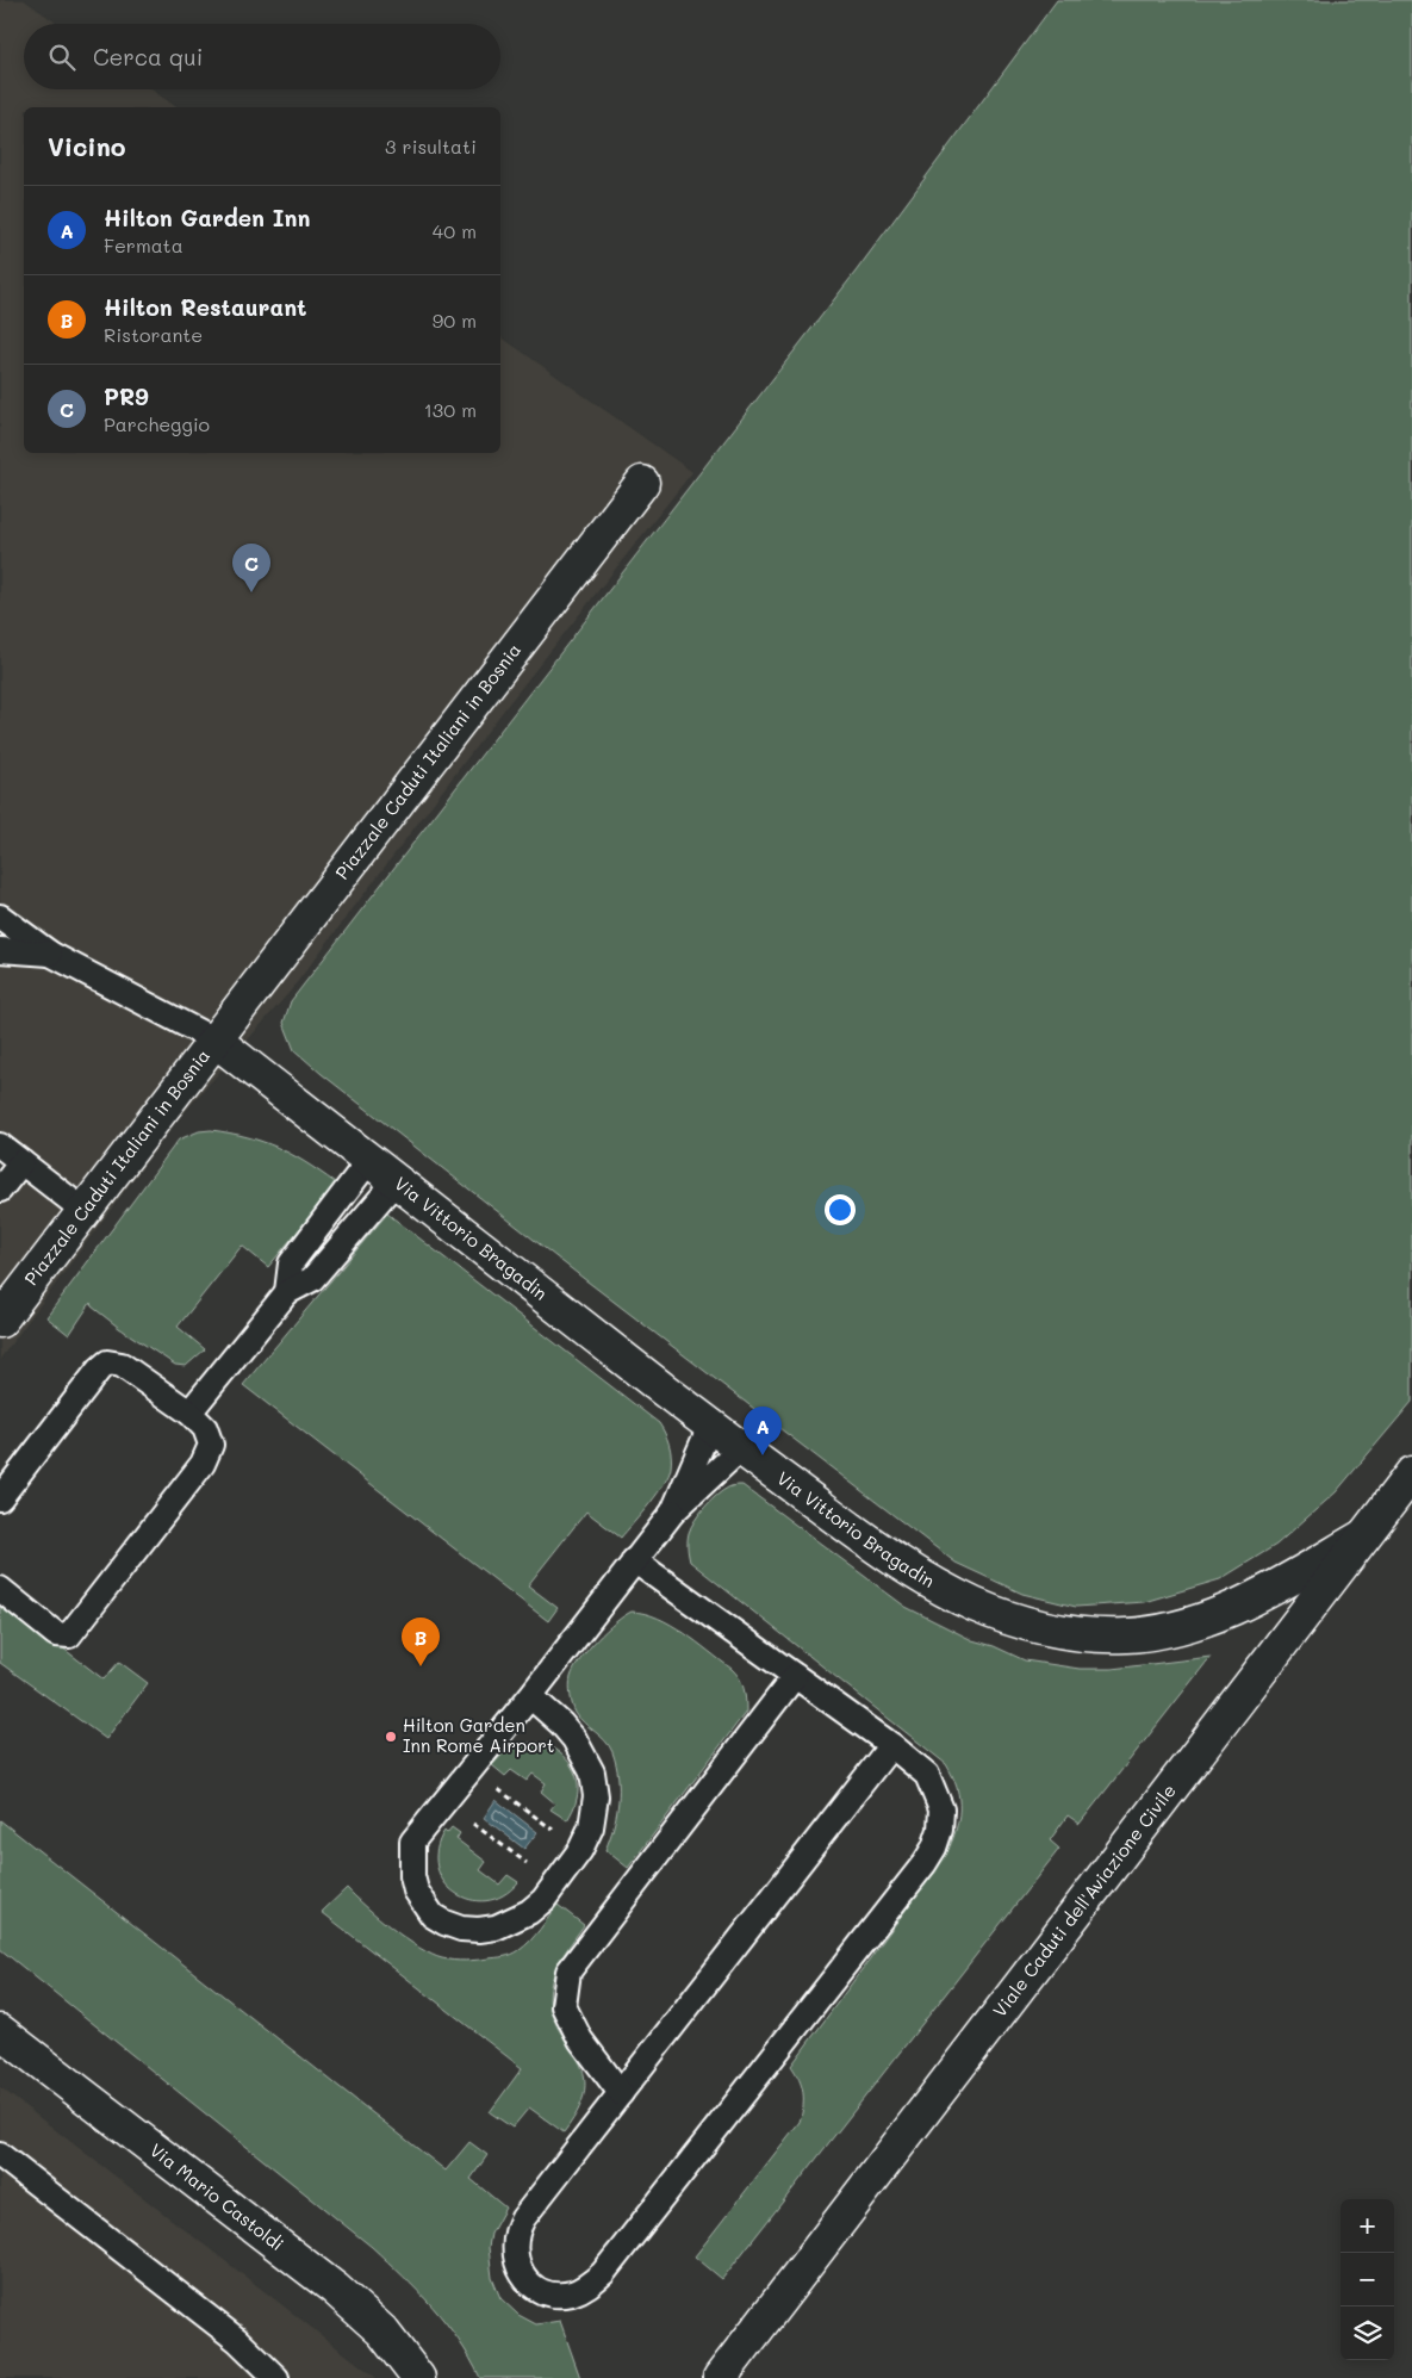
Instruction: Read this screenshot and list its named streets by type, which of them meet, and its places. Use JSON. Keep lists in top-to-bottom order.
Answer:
{
  "streets": {
    "street": [
      "Piazzale Caduti Italiani in Bosnia",
      "Via Vittorio Bragadin",
      "Viale Caduti dell'Aviazione Civile",
      "Via Mario Castoldi"
    ]
  },
  "crossings": [
    ["Piazzale Caduti Italiani in Bosnia", "Via Vittorio Bragadin"],
    ["Via Vittorio Bragadin", "Viale Caduti dell'Aviazione Civile"]
  ],
  "places": ["Hilton Garden Inn Rome Airport"],
  "page": {
    "search": "Cerca qui",
    "heading": ["Vicino", "3 risultati"],
    "list": [
      {
        "mark": "A",
        "name": "Hilton Garden Inn",
        "note": "Fermata",
        "value": "40 m"
      },
      {
        "mark": "B",
        "name": "Hilton Restaurant",
        "note": "Ristorante",
        "value": "90 m"
      },
      {
        "mark": "C",
        "name": "PR9",
        "note": "Parcheggio",
        "value": "130 m"
      }
    ],
    "pins": ["C", "A", "B"],
    "map_buttons": ["+", "−"]
  }
}
